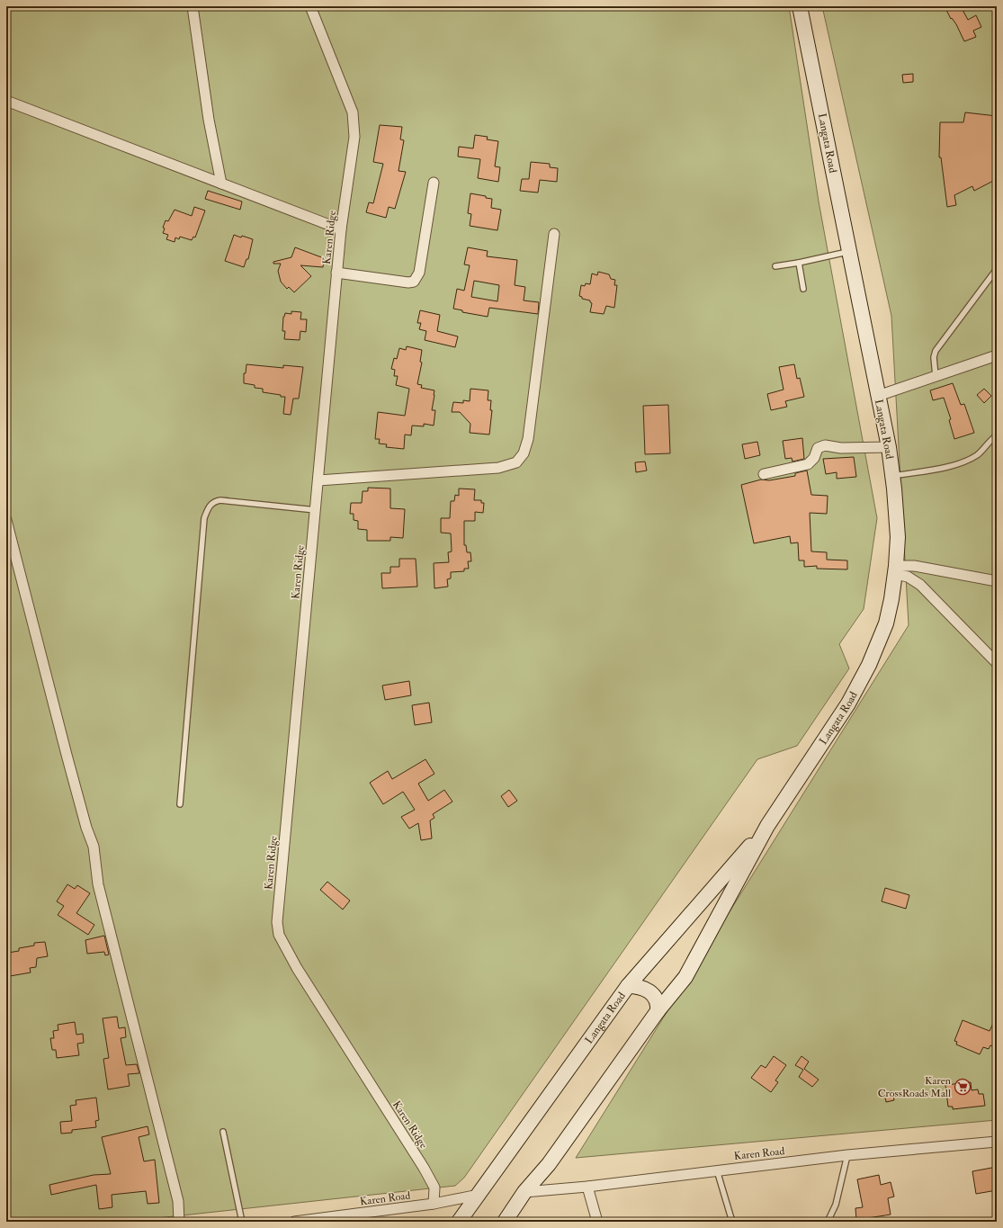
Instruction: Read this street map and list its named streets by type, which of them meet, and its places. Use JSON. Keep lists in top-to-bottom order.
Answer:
{
  "streets": {
    "main road": ["Langata Road"],
    "street": ["Karen Ridge", "Karen Road"]
  },
  "crossings": [
    ["Langata Road", "Karen Road"],
    ["Karen Ridge", "Karen Road"]
  ],
  "places": {
    "supermarket": ["Karen CrossRoads Mall"]
  }
}
